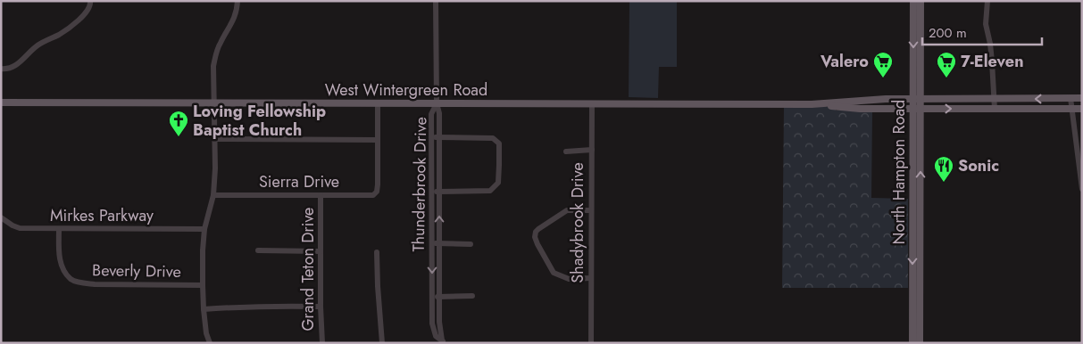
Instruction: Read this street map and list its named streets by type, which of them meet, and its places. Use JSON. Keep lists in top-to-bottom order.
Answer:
{
  "streets": {
    "main road": ["West Wintergreen Road", "North Hampton Road"],
    "street": [
      "Sierra Drive",
      "Thunderbrook Drive",
      "Mirkes Parkway",
      "Shadybrook Drive",
      "Grand Teton Drive",
      "Beverly Drive"
    ]
  },
  "crossings": [
    ["West Wintergreen Road", "North Hampton Road"],
    ["West Wintergreen Road", "Thunderbrook Drive"],
    ["West Wintergreen Road", "Shadybrook Drive"],
    ["Sierra Drive", "Grand Teton Drive"],
    ["Mirkes Parkway", "Beverly Drive"]
  ],
  "places": {
    "supermarket": ["Valero", "7-Eleven"],
    "church": ["Loving Fellowship Baptist Church"],
    "restaurant": ["Sonic"]
  },
  "scale_bar": "200 m"
}
